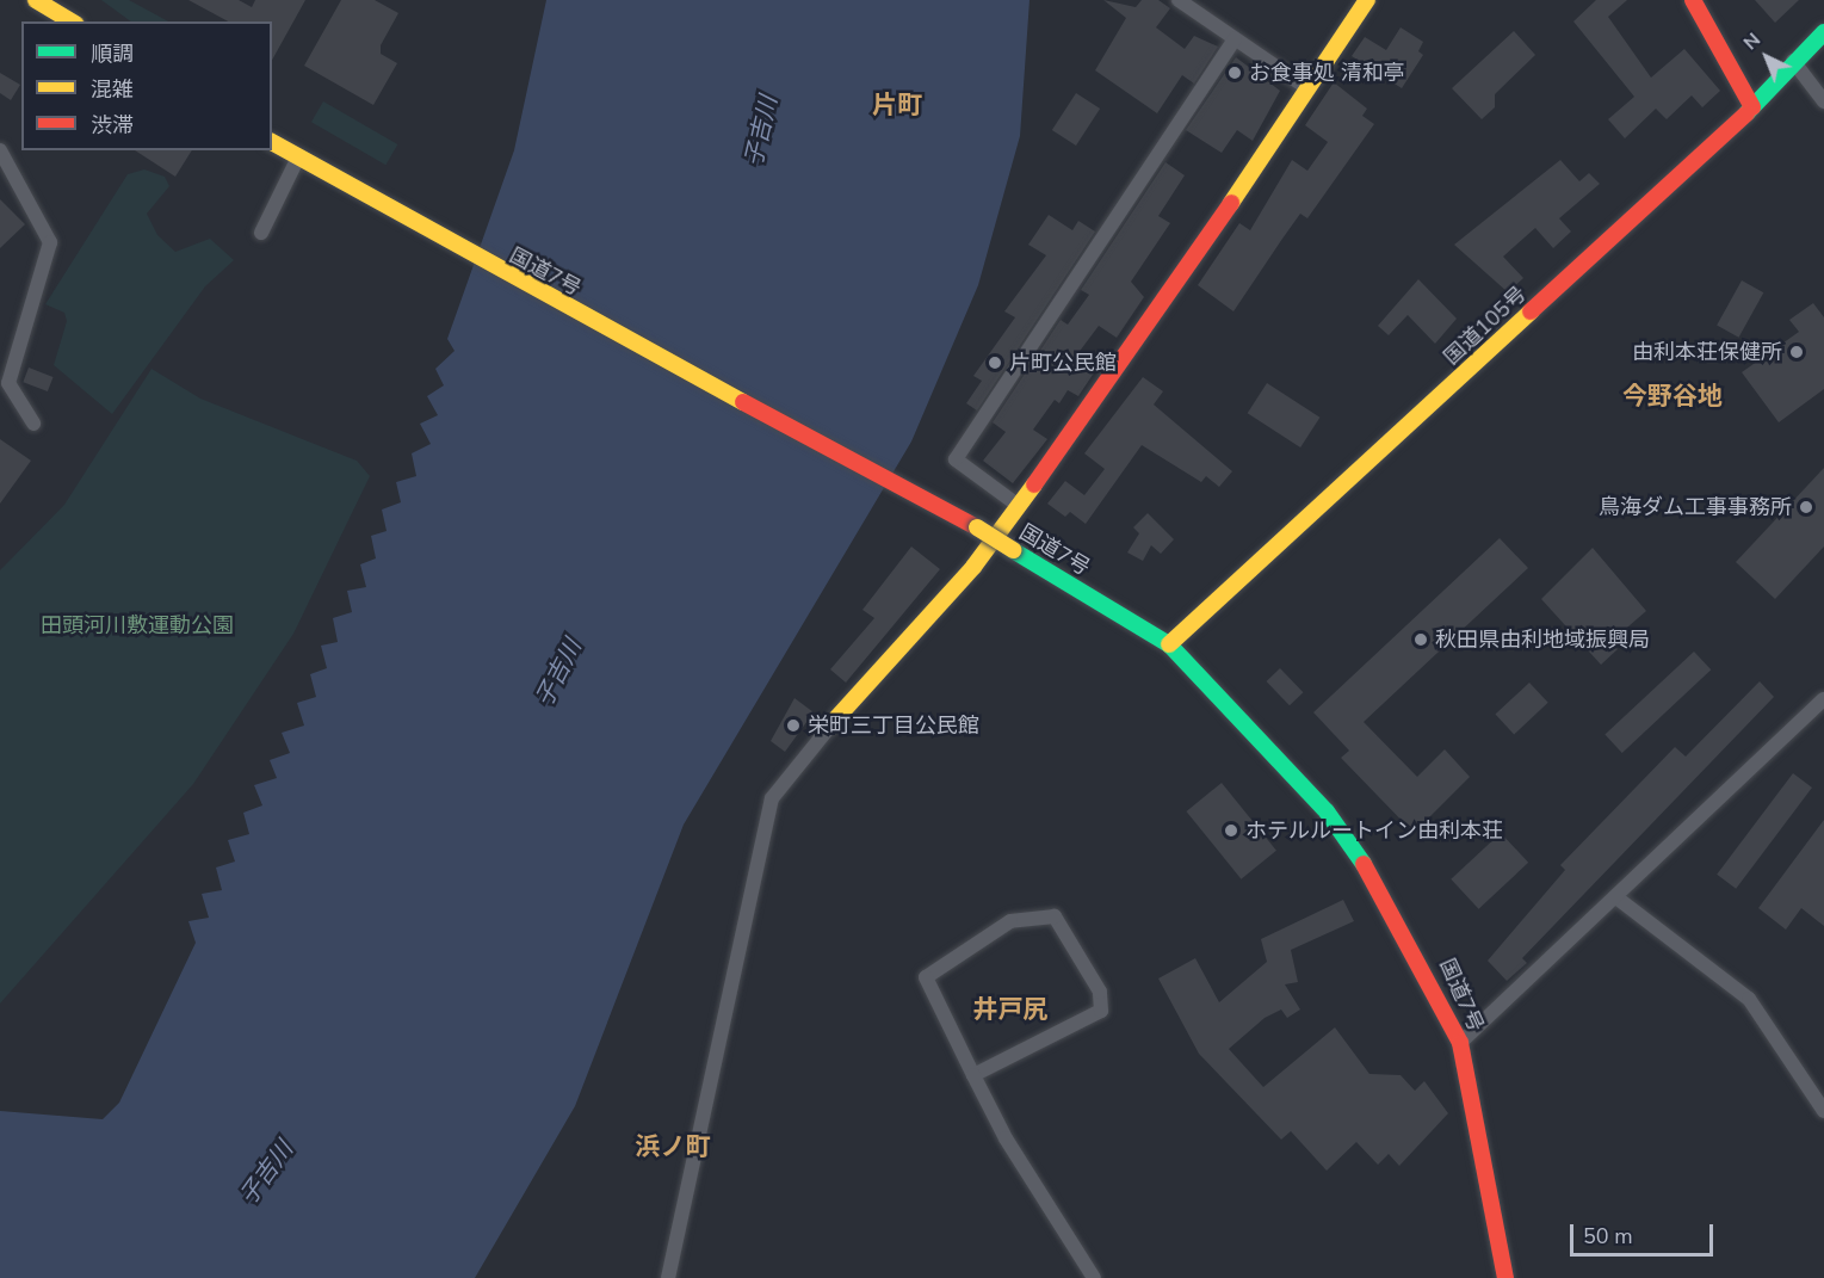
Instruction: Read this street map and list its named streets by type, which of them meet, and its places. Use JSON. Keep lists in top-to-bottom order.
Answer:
{
  "streets": {
    "main road": ["国道7号", "国道105号"]
  },
  "crossings": [
    ["国道7号", "国道105号"]
  ],
  "districts": [
    "片町",
    "今野谷地",
    "井戸尻",
    "浜ノ町"
  ],
  "water": ["子吉川"],
  "parks": ["田頭河川敷運動公園"],
  "places": [
    "お食事処 清和亭",
    "由利本荘保健所",
    "片町公民館",
    "鳥海ダム工事事務所",
    "秋田県由利地域振興局",
    "栄町三丁目公民館",
    "ホテルルートイン由利本荘"
  ],
  "legend": ["順調", "混雑", "渋滞"],
  "scale_bar": "50 m",
  "north": "top left"
}
